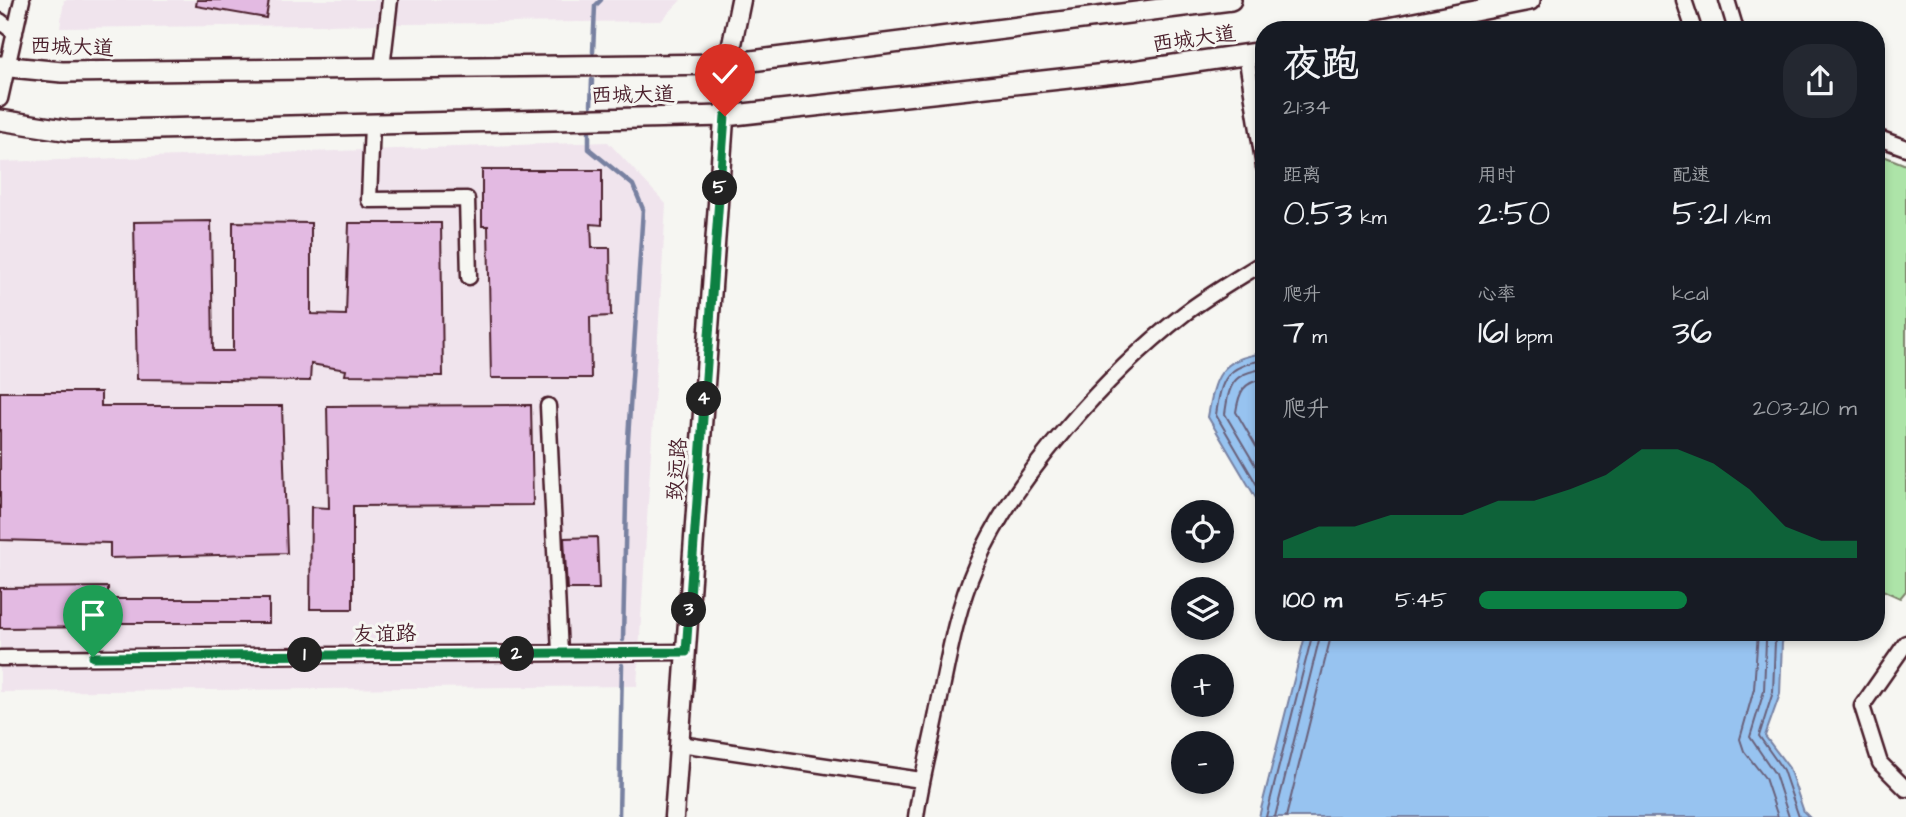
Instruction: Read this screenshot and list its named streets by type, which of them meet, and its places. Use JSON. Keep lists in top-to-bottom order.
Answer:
{
  "streets": {
    "highway": ["西城大道"],
    "main road": ["致远路"],
    "street": ["友谊路"]
  },
  "crossings": [
    ["西城大道", "致远路"],
    ["致远路", "友谊路"]
  ],
  "page": {
    "heading": ["夜跑", "21:34"],
    "stats": [
      ["距离", "0.53 km"],
      ["用时", "2:50"],
      ["配速", "5:21 /km"],
      ["爬升", "7 m"],
      ["心率", "161 bpm"],
      ["kcal", "36"]
    ],
    "pins": [
      "5",
      "4",
      "3",
      "2",
      "1"
    ],
    "chart": ["爬升", "203–210 m"],
    "map_buttons": ["+", "−"],
    "list": [
      {
        "name": "100 m",
        "note": "5:45"
      }
    ]
  }
}
